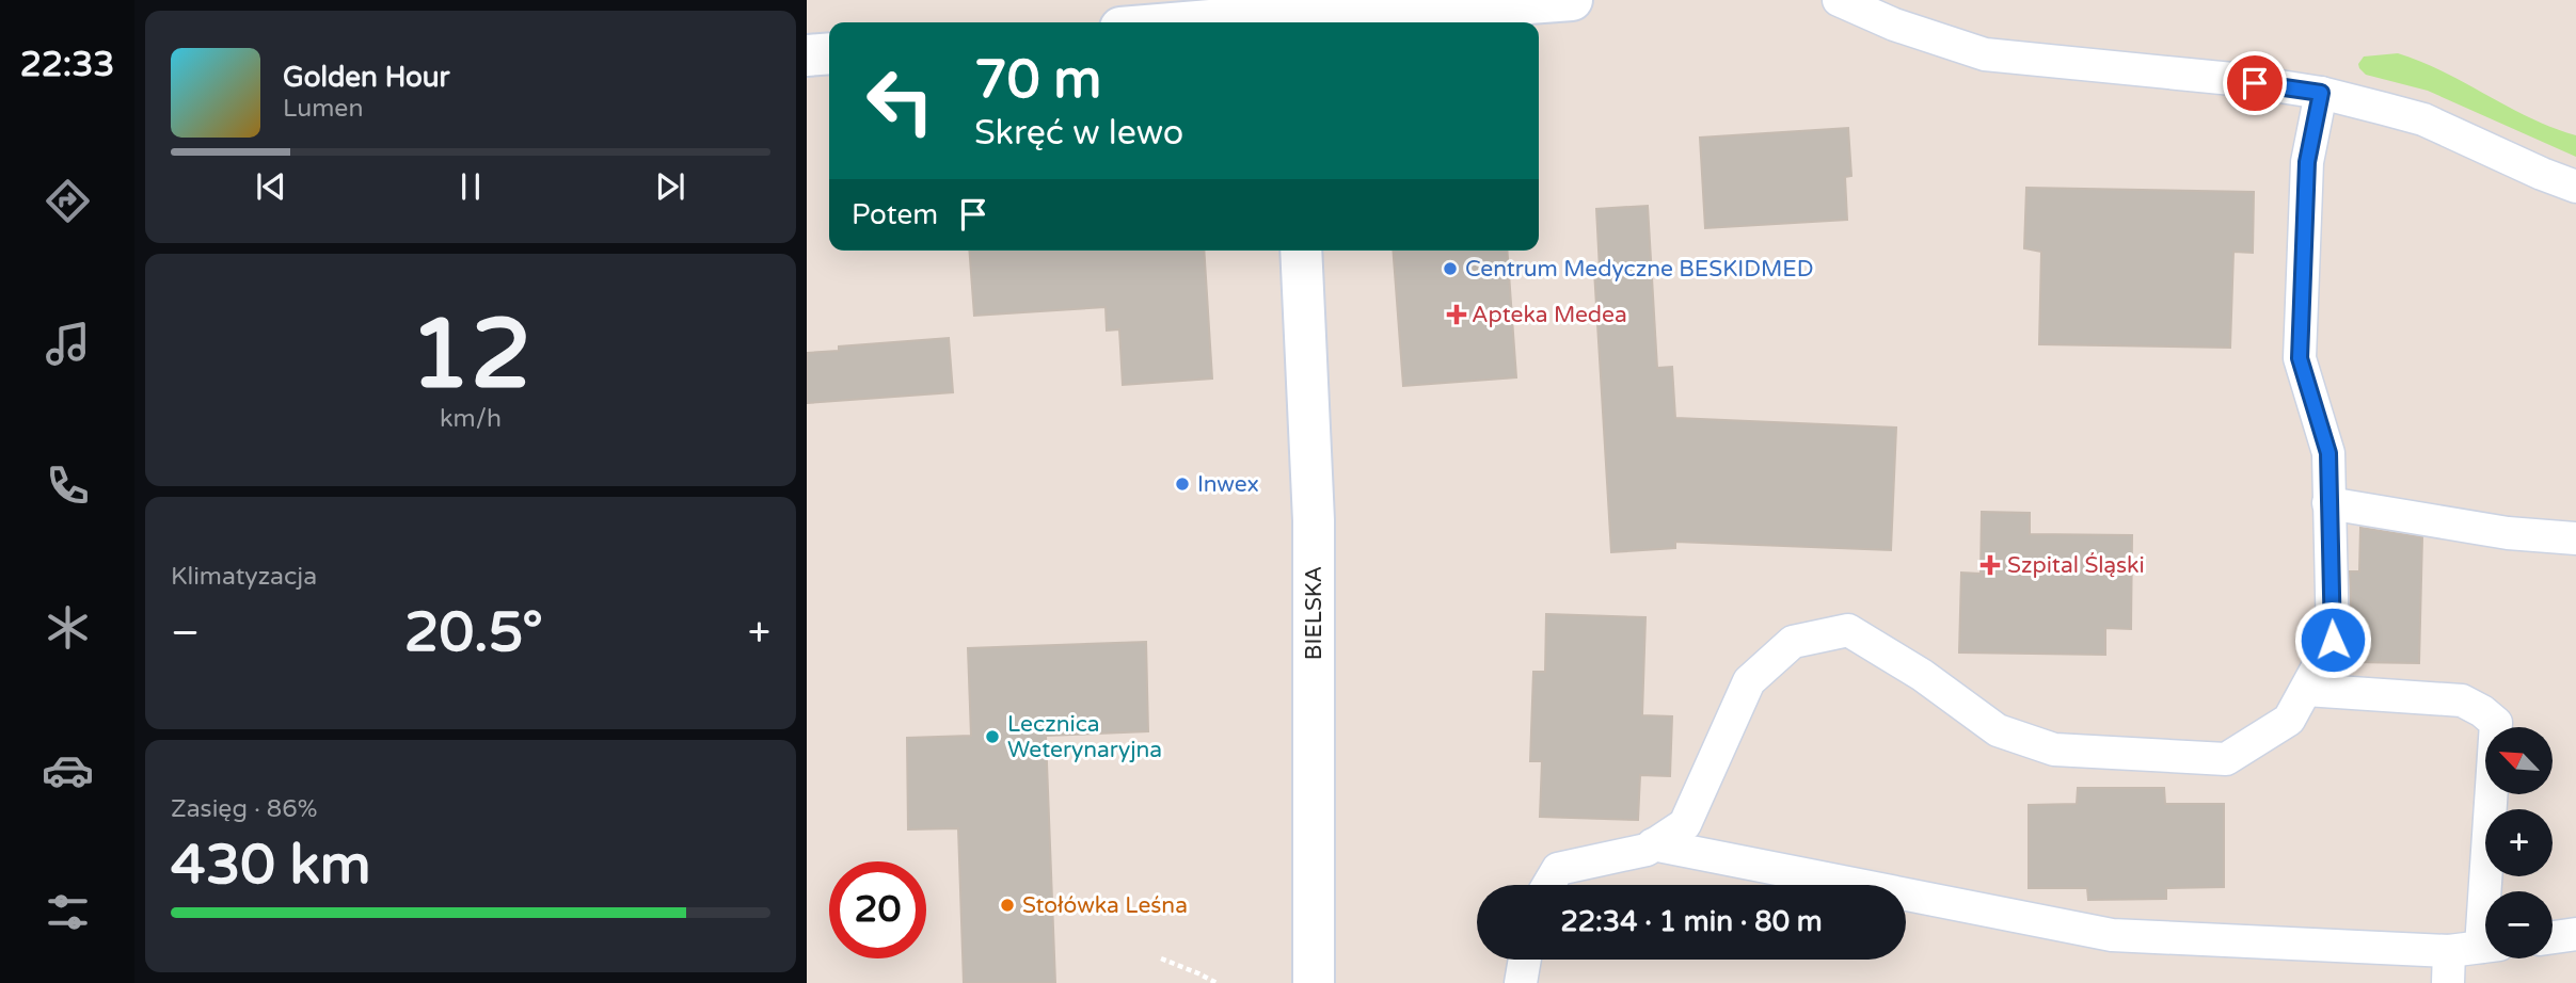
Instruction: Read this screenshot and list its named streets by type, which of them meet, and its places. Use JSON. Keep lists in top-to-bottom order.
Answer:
{
  "streets": {
    "street": ["BIELSKA"]
  },
  "places": {
    "other": [
      "Centrum Medyczne BESKIDMED",
      "Inwex",
      "Lecznica Weterynaryjna",
      "Stołówka Leśna"
    ],
    "health": ["Apteka Medea", "Szpital Śląski"]
  },
  "north": "top left",
  "page": {
    "tabs": "22:33",
    "turn": ["70 m", "Skręć w lewo"],
    "song": ["Golden Hour", "Lumen"],
    "then": "Potem",
    "tile": [
      ["12", "km/h"],
      "Klimatyzacja",
      ["Zasięg · 86%", "430 km"]
    ],
    "heat": ["−", "20.5°", "+"],
    "map_buttons": ["+", "−"],
    "limit": "20",
    "trip": "22:34 · 1 min · 80 m"
  }
}
